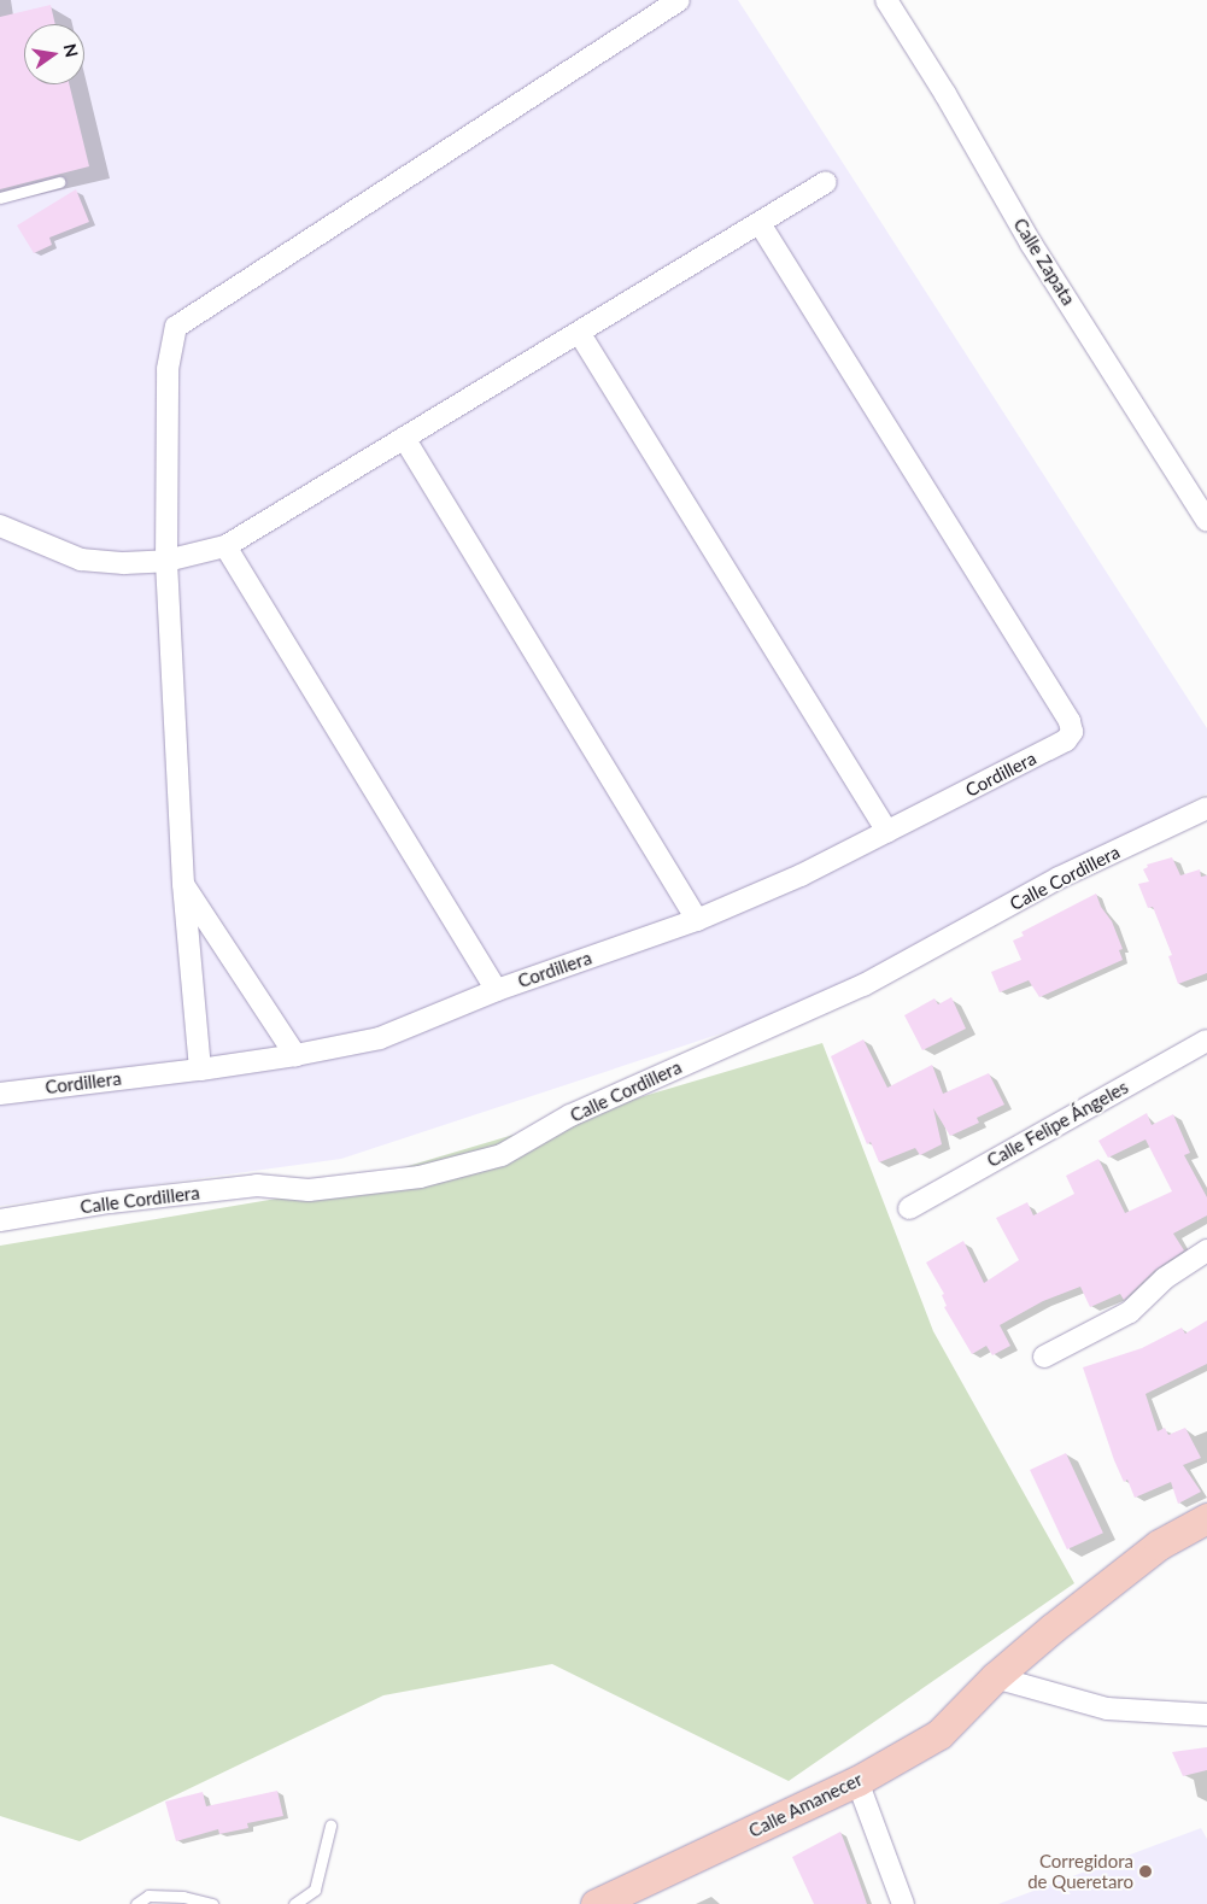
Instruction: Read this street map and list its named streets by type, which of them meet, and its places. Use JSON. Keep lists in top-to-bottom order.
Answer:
{
  "streets": {
    "main road": ["Calle Amanecer"],
    "street": [
      "Calle Zapata",
      "Cordillera",
      "Calle Cordillera",
      "Calle Felipe Ángeles"
    ]
  },
  "places": ["Corregidora de Queretaro"],
  "north": "right"
}
